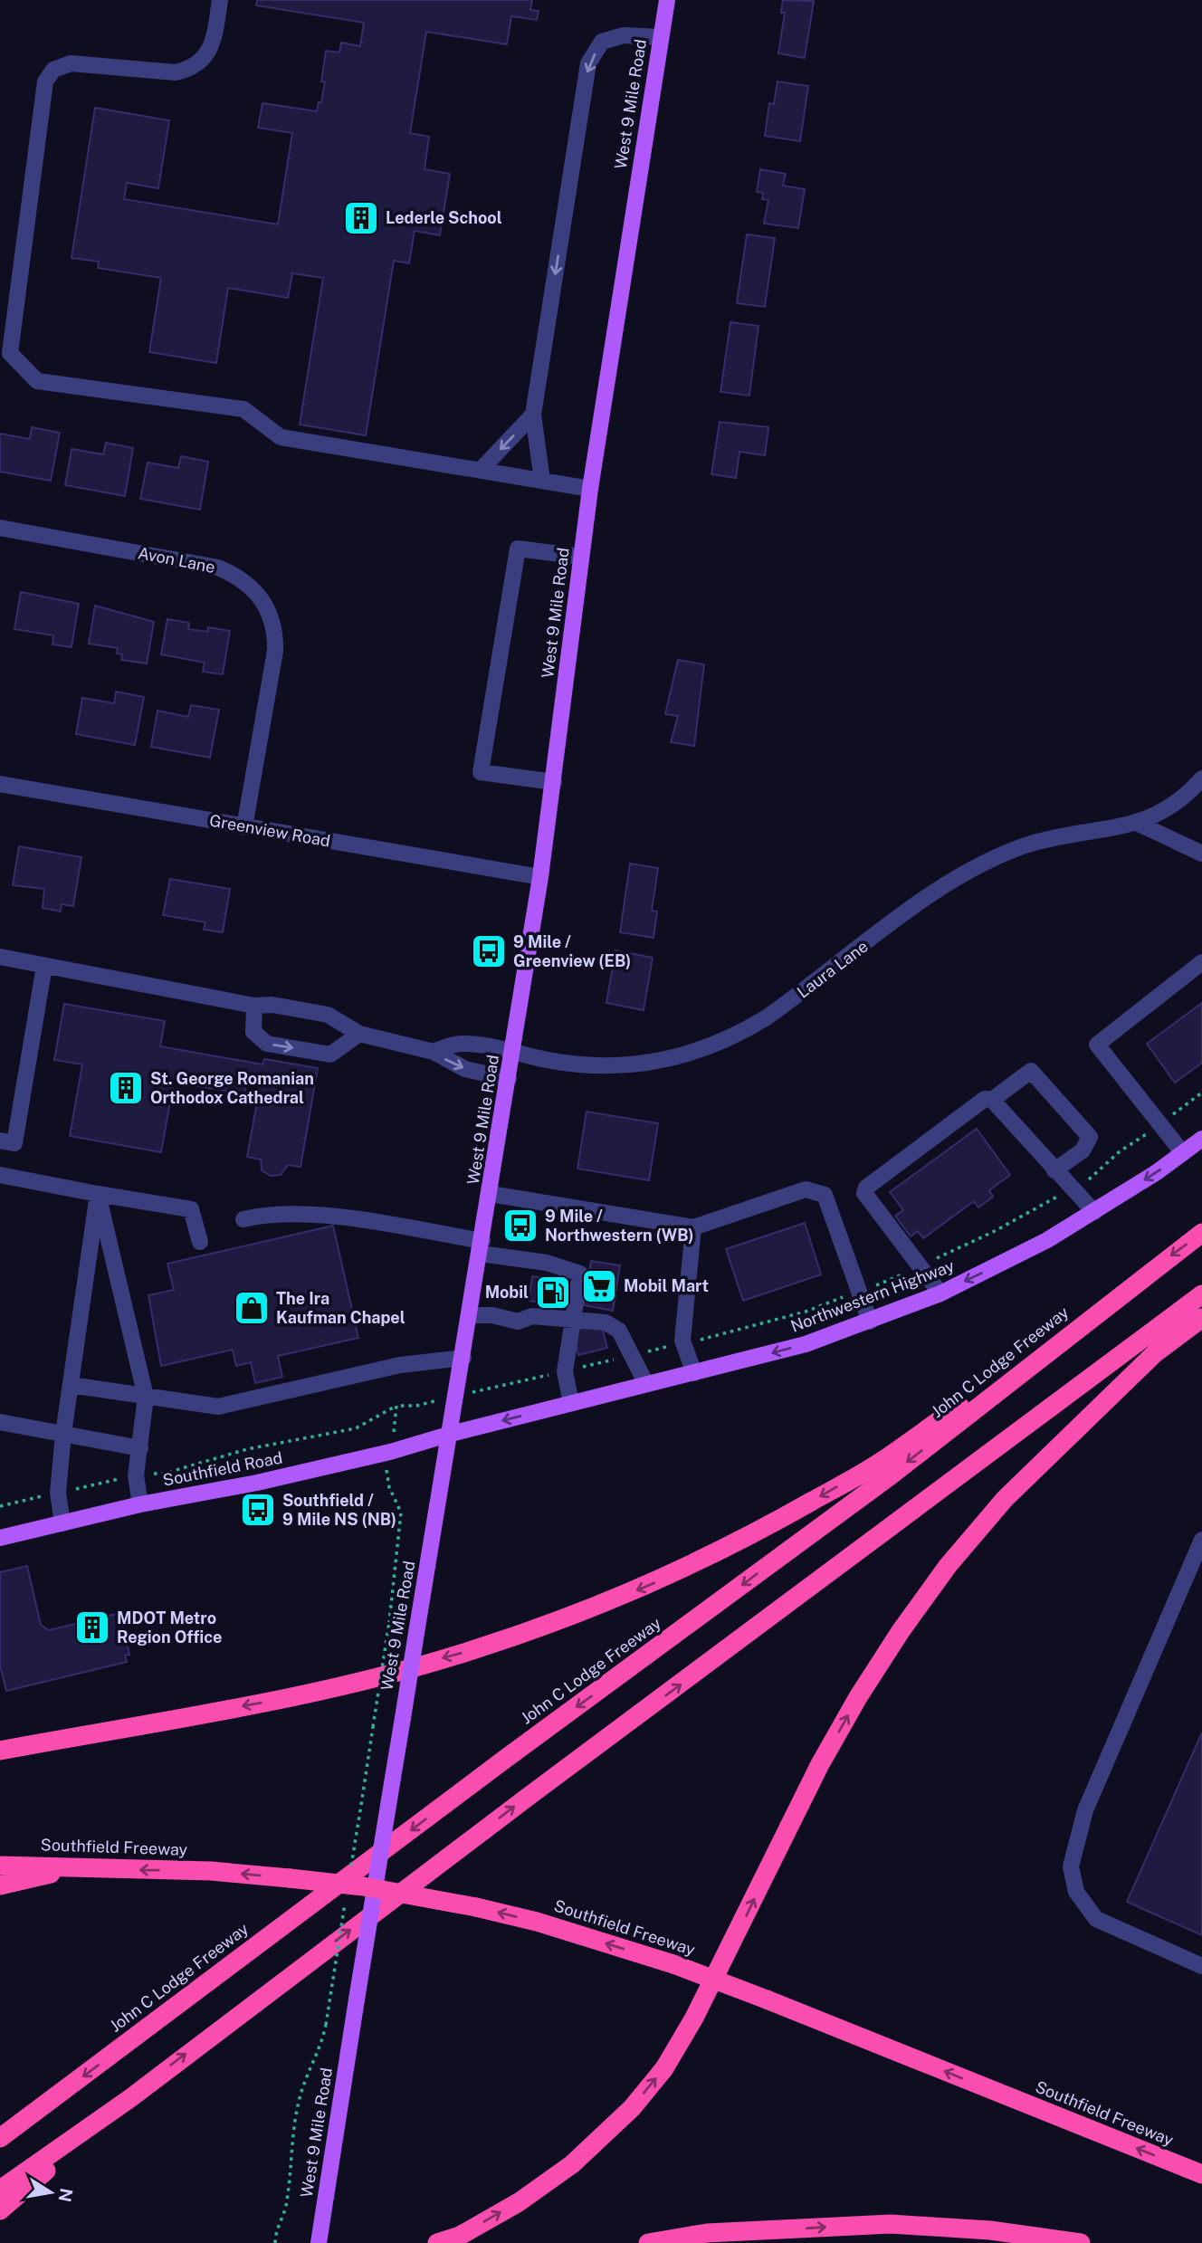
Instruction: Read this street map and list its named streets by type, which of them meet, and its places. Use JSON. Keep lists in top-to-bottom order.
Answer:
{
  "streets": {
    "highway": ["John C Lodge Freeway", "Southfield Freeway"],
    "main road": ["West 9 Mile Road", "Northwestern Highway", "Southfield Road"],
    "street": ["Avon Lane", "Greenview Road", "Laura Lane"]
  },
  "crossings": [
    ["West 9 Mile Road", "Greenview Road"],
    ["West 9 Mile Road", "Laura Lane"],
    ["West 9 Mile Road", "Northwestern Highway"],
    ["West 9 Mile Road", "Southfield Road"],
    ["Avon Lane", "Greenview Road"],
    ["Northwestern Highway", "Southfield Road"]
  ],
  "one_way": ["Northwestern Highway", "Southfield Freeway"],
  "places": {
    "building": ["Lederle School", "St. George Romanian Orthodox Cathedral", "MDOT Metro Region Office"],
    "bus stop": ["9 Mile / Greenview (EB)", "9 Mile / Northwestern (WB)", "Southfield / 9 Mile NS (NB)"],
    "supermarket": ["Mobil Mart"],
    "fuel station": ["Mobil"],
    "shop": ["The Ira Kaufman Chapel"]
  },
  "north": "right"
}
